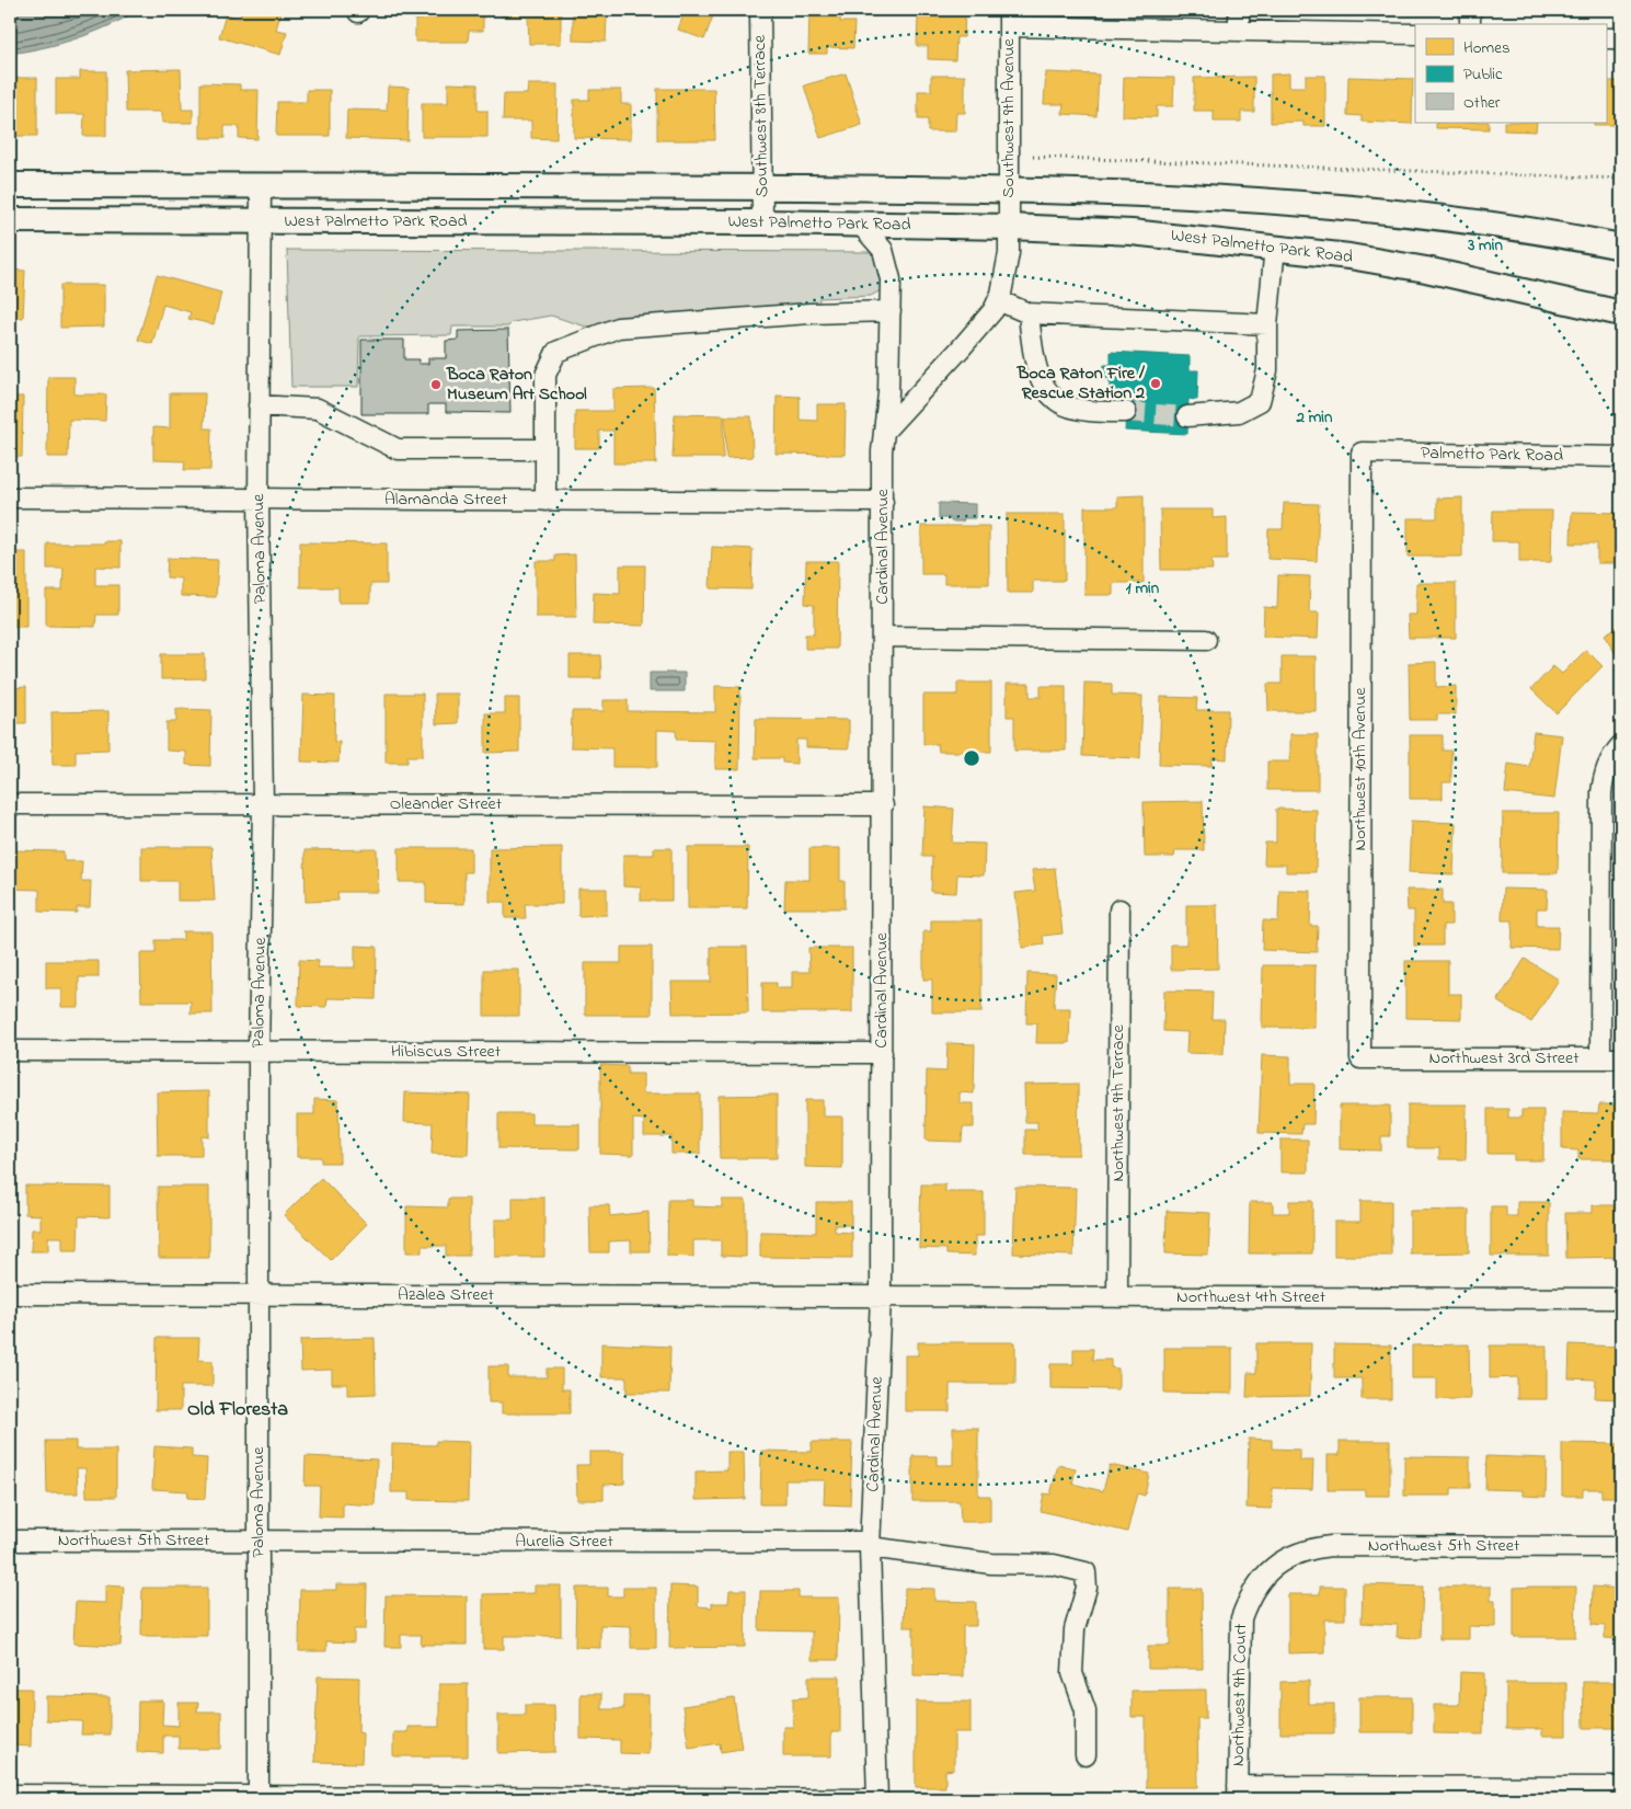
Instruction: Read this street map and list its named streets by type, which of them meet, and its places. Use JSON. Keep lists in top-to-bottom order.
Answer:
{
  "streets": {
    "main road": ["West Palmetto Park Road"],
    "street": [
      "Southwest 8th Terrace",
      "Southwest 9th Avenue",
      "Palmetto Park Road",
      "Alamanda Street",
      "Cardinal Avenue",
      "Paloma Avenue",
      "Northwest 10th Avenue",
      "Oleander Street",
      "Hibiscus Street",
      "Northwest 3rd Street",
      "Northwest 9th Terrace",
      "Azalea Street",
      "Northwest 4th Street",
      "Northwest 5th Street",
      "Aurelia Street",
      "Northwest 9th Court"
    ]
  },
  "crossings": [
    ["Southwest 8th Terrace", "West Palmetto Park Road"],
    ["Southwest 9th Avenue", "West Palmetto Park Road"],
    ["West Palmetto Park Road", "Cardinal Avenue"],
    ["West Palmetto Park Road", "Paloma Avenue"],
    ["Palmetto Park Road", "Northwest 10th Avenue"],
    ["Alamanda Street", "Cardinal Avenue"],
    ["Alamanda Street", "Paloma Avenue"],
    ["Cardinal Avenue", "Oleander Street"],
    ["Cardinal Avenue", "Hibiscus Street"],
    ["Cardinal Avenue", "Azalea Street"],
    ["Cardinal Avenue", "Northwest 4th Street"],
    ["Cardinal Avenue", "Aurelia Street"],
    ["Paloma Avenue", "Oleander Street"],
    ["Paloma Avenue", "Hibiscus Street"],
    ["Paloma Avenue", "Azalea Street"],
    ["Paloma Avenue", "Northwest 5th Street"],
    ["Paloma Avenue", "Aurelia Street"],
    ["Northwest 10th Avenue", "Northwest 3rd Street"],
    ["Northwest 9th Terrace", "Northwest 4th Street"],
    ["Azalea Street", "Northwest 4th Street"],
    ["Northwest 5th Street", "Aurelia Street"],
    ["Northwest 5th Street", "Northwest 9th Court"]
  ],
  "districts": ["Old Floresta"],
  "places": ["Boca Raton Fire / Rescue Station 2", "Boca Raton Museum Art School"],
  "legend": ["Homes", "Public", "Other"],
  "rings": ["3 min", "2 min", "1 min"]
}
